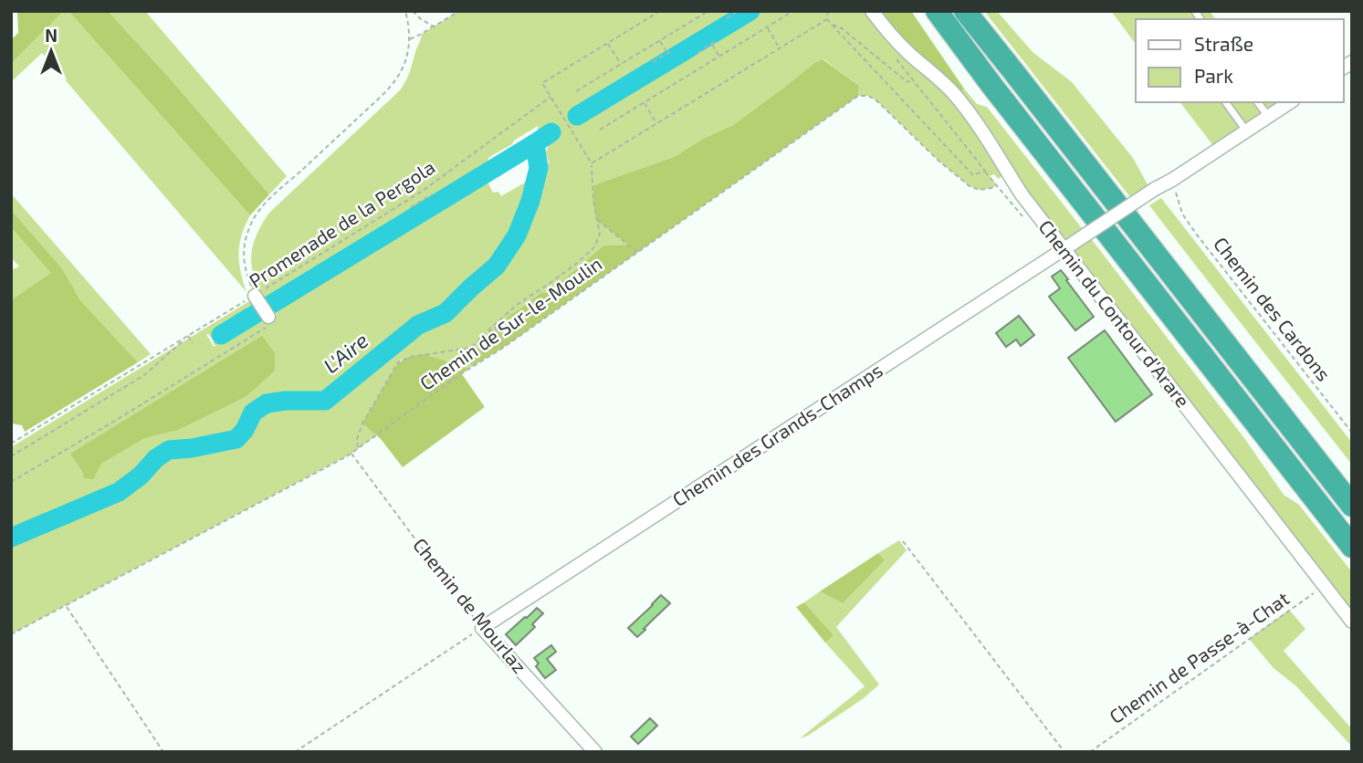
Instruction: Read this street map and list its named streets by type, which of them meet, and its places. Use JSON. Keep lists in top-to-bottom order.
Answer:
{
  "streets": {
    "street": ["Chemin du Contour d'Arare", "Chemin des Grands-Champs", "Chemin de Mourlaz"],
    "path": [
      "Promenade de la Pergola",
      "Chemin des Cardons",
      "Chemin de Sur-le-Moulin",
      "Chemin de Passe-à-Chat"
    ]
  },
  "crossings": [
    ["Chemin du Contour d'Arare", "Chemin des Grands-Champs"],
    ["Chemin du Contour d'Arare", "Chemin de Passe-à-Chat"],
    ["Chemin de Sur-le-Moulin", "Chemin de Mourlaz"],
    ["Chemin des Grands-Champs", "Chemin de Mourlaz"]
  ],
  "water": ["L'Aire"],
  "legend": ["Straße", "Park"],
  "north": "top"
}
